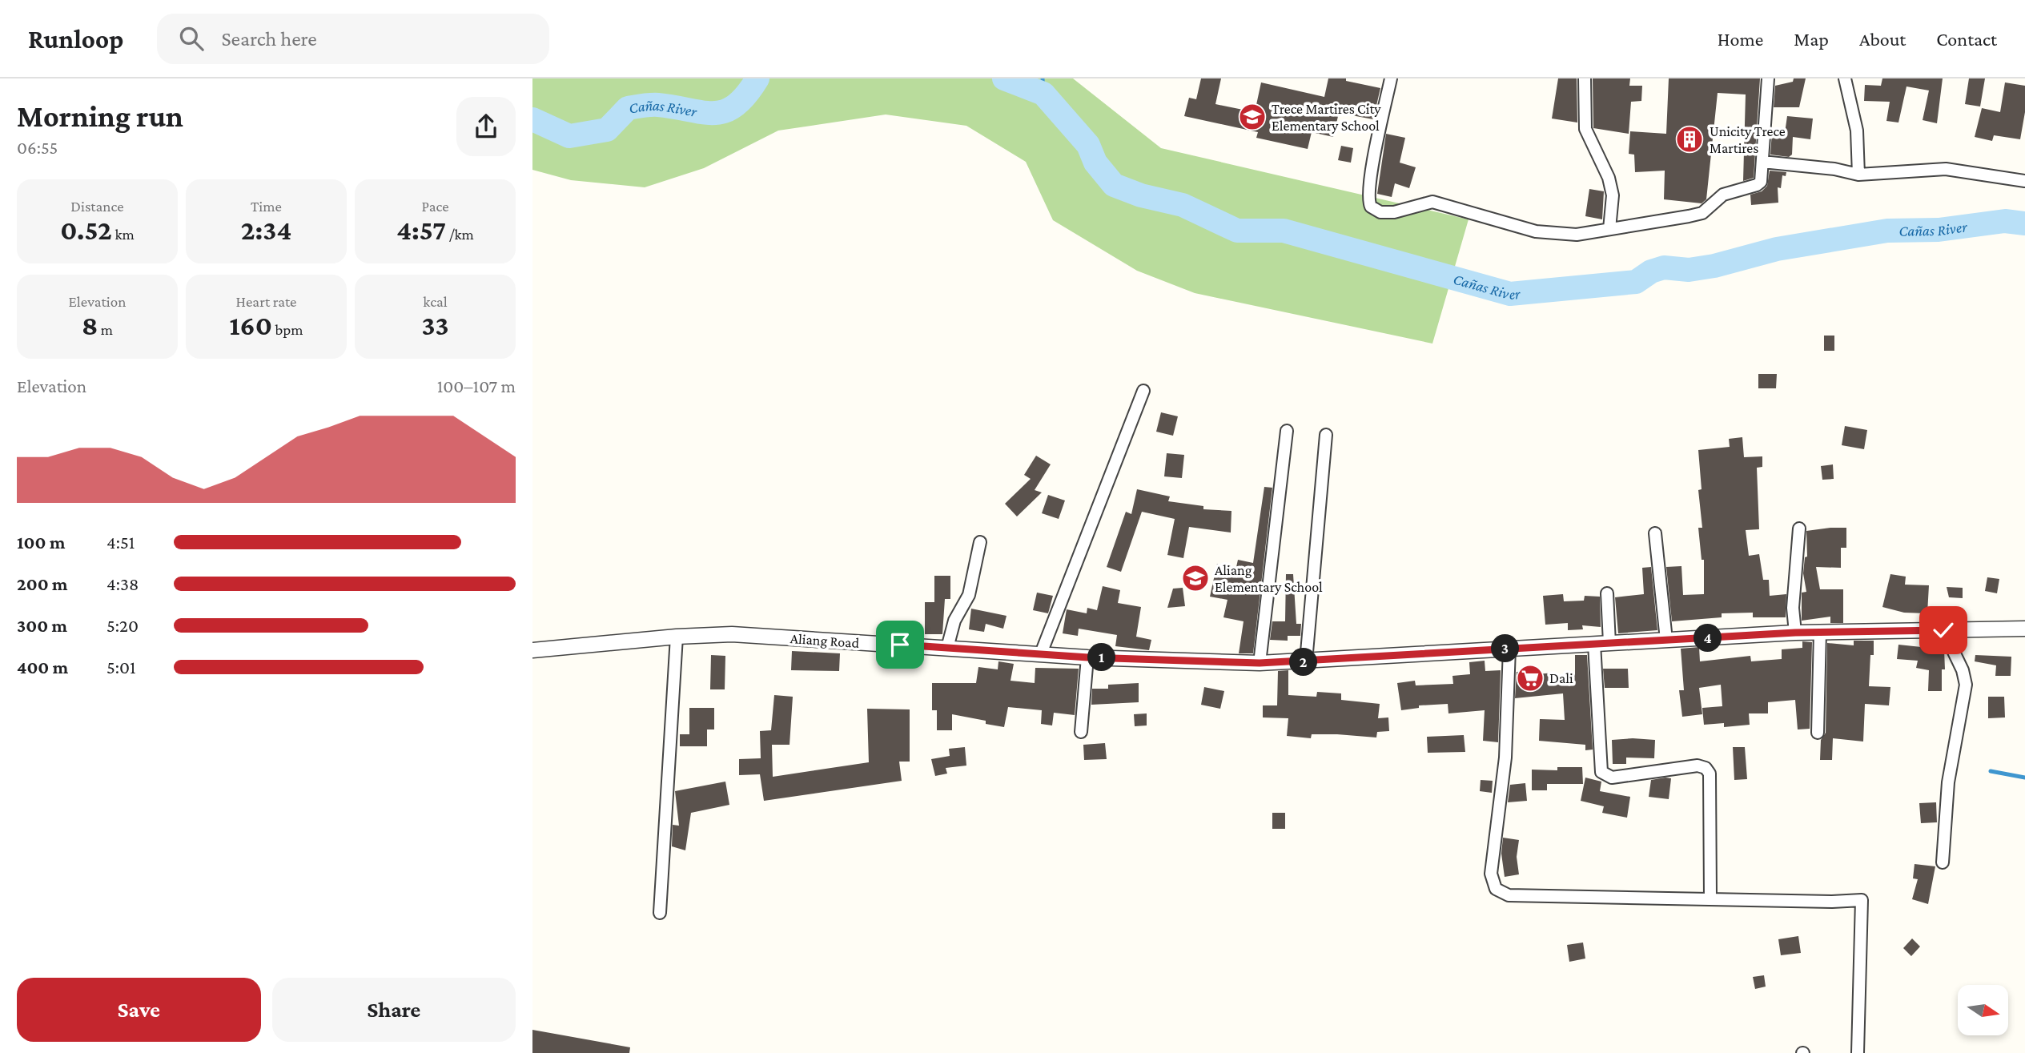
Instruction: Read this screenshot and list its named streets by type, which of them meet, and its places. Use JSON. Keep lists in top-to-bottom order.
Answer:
{
  "streets": {
    "street": ["Aliang Road"]
  },
  "water": ["Cañas River"],
  "places": {
    "school or university": ["Trece Martires City Elementary School", "Aliang Elementary School"],
    "building": ["Unicity Trece Martires"],
    "supermarket": ["Dali"]
  },
  "north": "right",
  "page": {
    "header": "Runloop",
    "search": "Search here",
    "nav": [
      "Home",
      "Map",
      "About",
      "Contact"
    ],
    "heading": ["Morning run", "06:55"],
    "stats": [
      ["Distance", "0.52 km"],
      ["Time", "2:34"],
      ["Pace", "4:57 /km"],
      ["Elevation", "8 m"],
      ["Heart rate", "160 bpm"],
      ["kcal", "33"]
    ],
    "chart": ["Elevation", "100–107 m"],
    "list": [
      {
        "name": "100 m",
        "note": "4:51"
      },
      {
        "name": "200 m",
        "note": "4:38"
      },
      {
        "name": "300 m",
        "note": "5:20"
      },
      {
        "name": "400 m",
        "note": "5:01"
      }
    ],
    "pins": [
      "4",
      "3",
      "1",
      "2"
    ],
    "buttons": ["Save", "Share"]
  }
}
